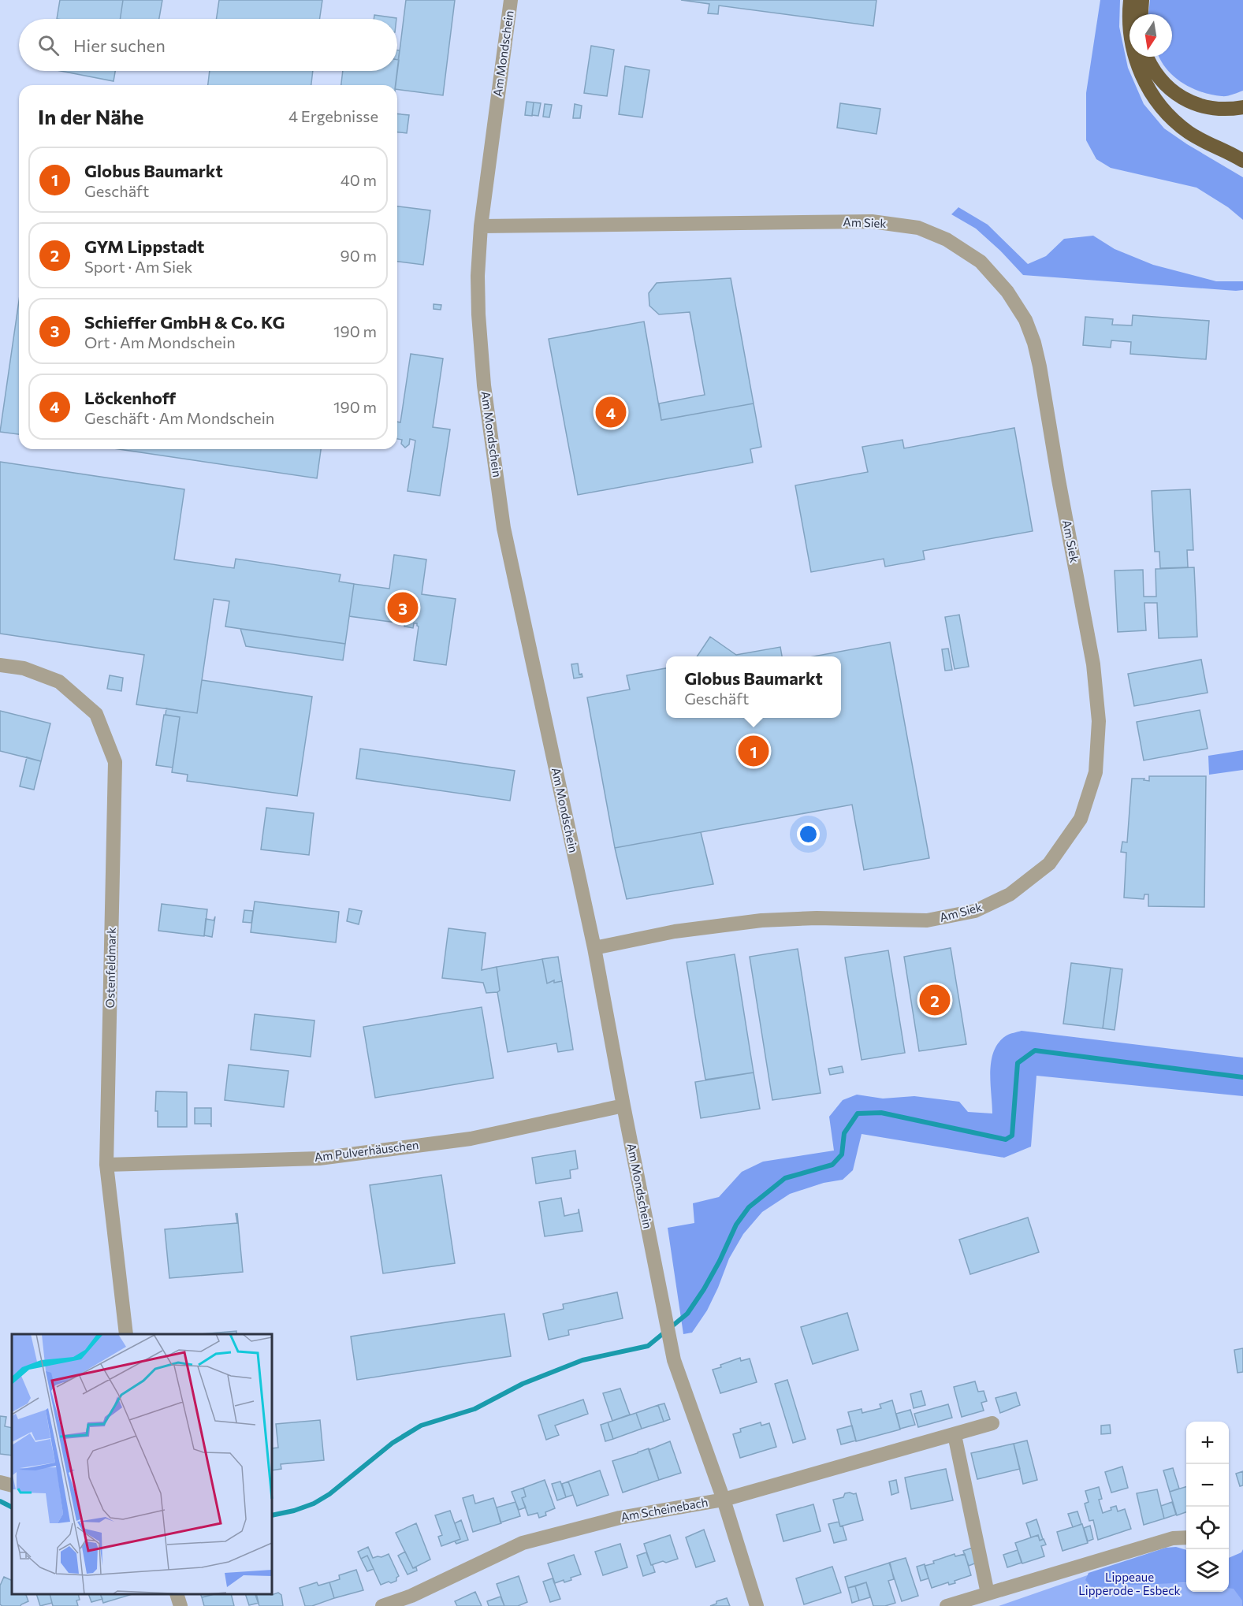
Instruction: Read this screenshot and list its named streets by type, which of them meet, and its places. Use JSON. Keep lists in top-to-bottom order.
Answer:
{
  "streets": {
    "street": [
      "Am Mondschein",
      "Am Siek",
      "Ostenfeldmark",
      "Am Pulverhäuschen",
      "Am Scheinebach"
    ]
  },
  "crossings": [
    ["Am Mondschein", "Am Siek"],
    ["Am Mondschein", "Am Pulverhäuschen"],
    ["Am Mondschein", "Am Scheinebach"],
    ["Ostenfeldmark", "Am Pulverhäuschen"]
  ],
  "parks": ["Lippeaue Lipperode - Esbeck"],
  "north": "bottom",
  "page": {
    "search": "Hier suchen",
    "heading": ["In der Nähe", "4 Ergebnisse"],
    "list": [
      {
        "mark": "1",
        "name": "Globus Baumarkt",
        "note": "Geschäft",
        "value": "40 m"
      },
      {
        "mark": "2",
        "name": "GYM Lippstadt",
        "note": "Sport · Am Siek",
        "value": "90 m"
      },
      {
        "mark": "3",
        "name": "Schieffer GmbH & Co. KG",
        "note": "Ort · Am Mondschein",
        "value": "190 m"
      },
      {
        "mark": "4",
        "name": "Löckenhoff",
        "note": "Geschäft · Am Mondschein",
        "value": "190 m"
      }
    ],
    "pins": [
      "4",
      "3",
      "1",
      "2"
    ],
    "popup": ["Globus Baumarkt", "Geschäft"],
    "map_buttons": ["+", "−"]
  }
}
